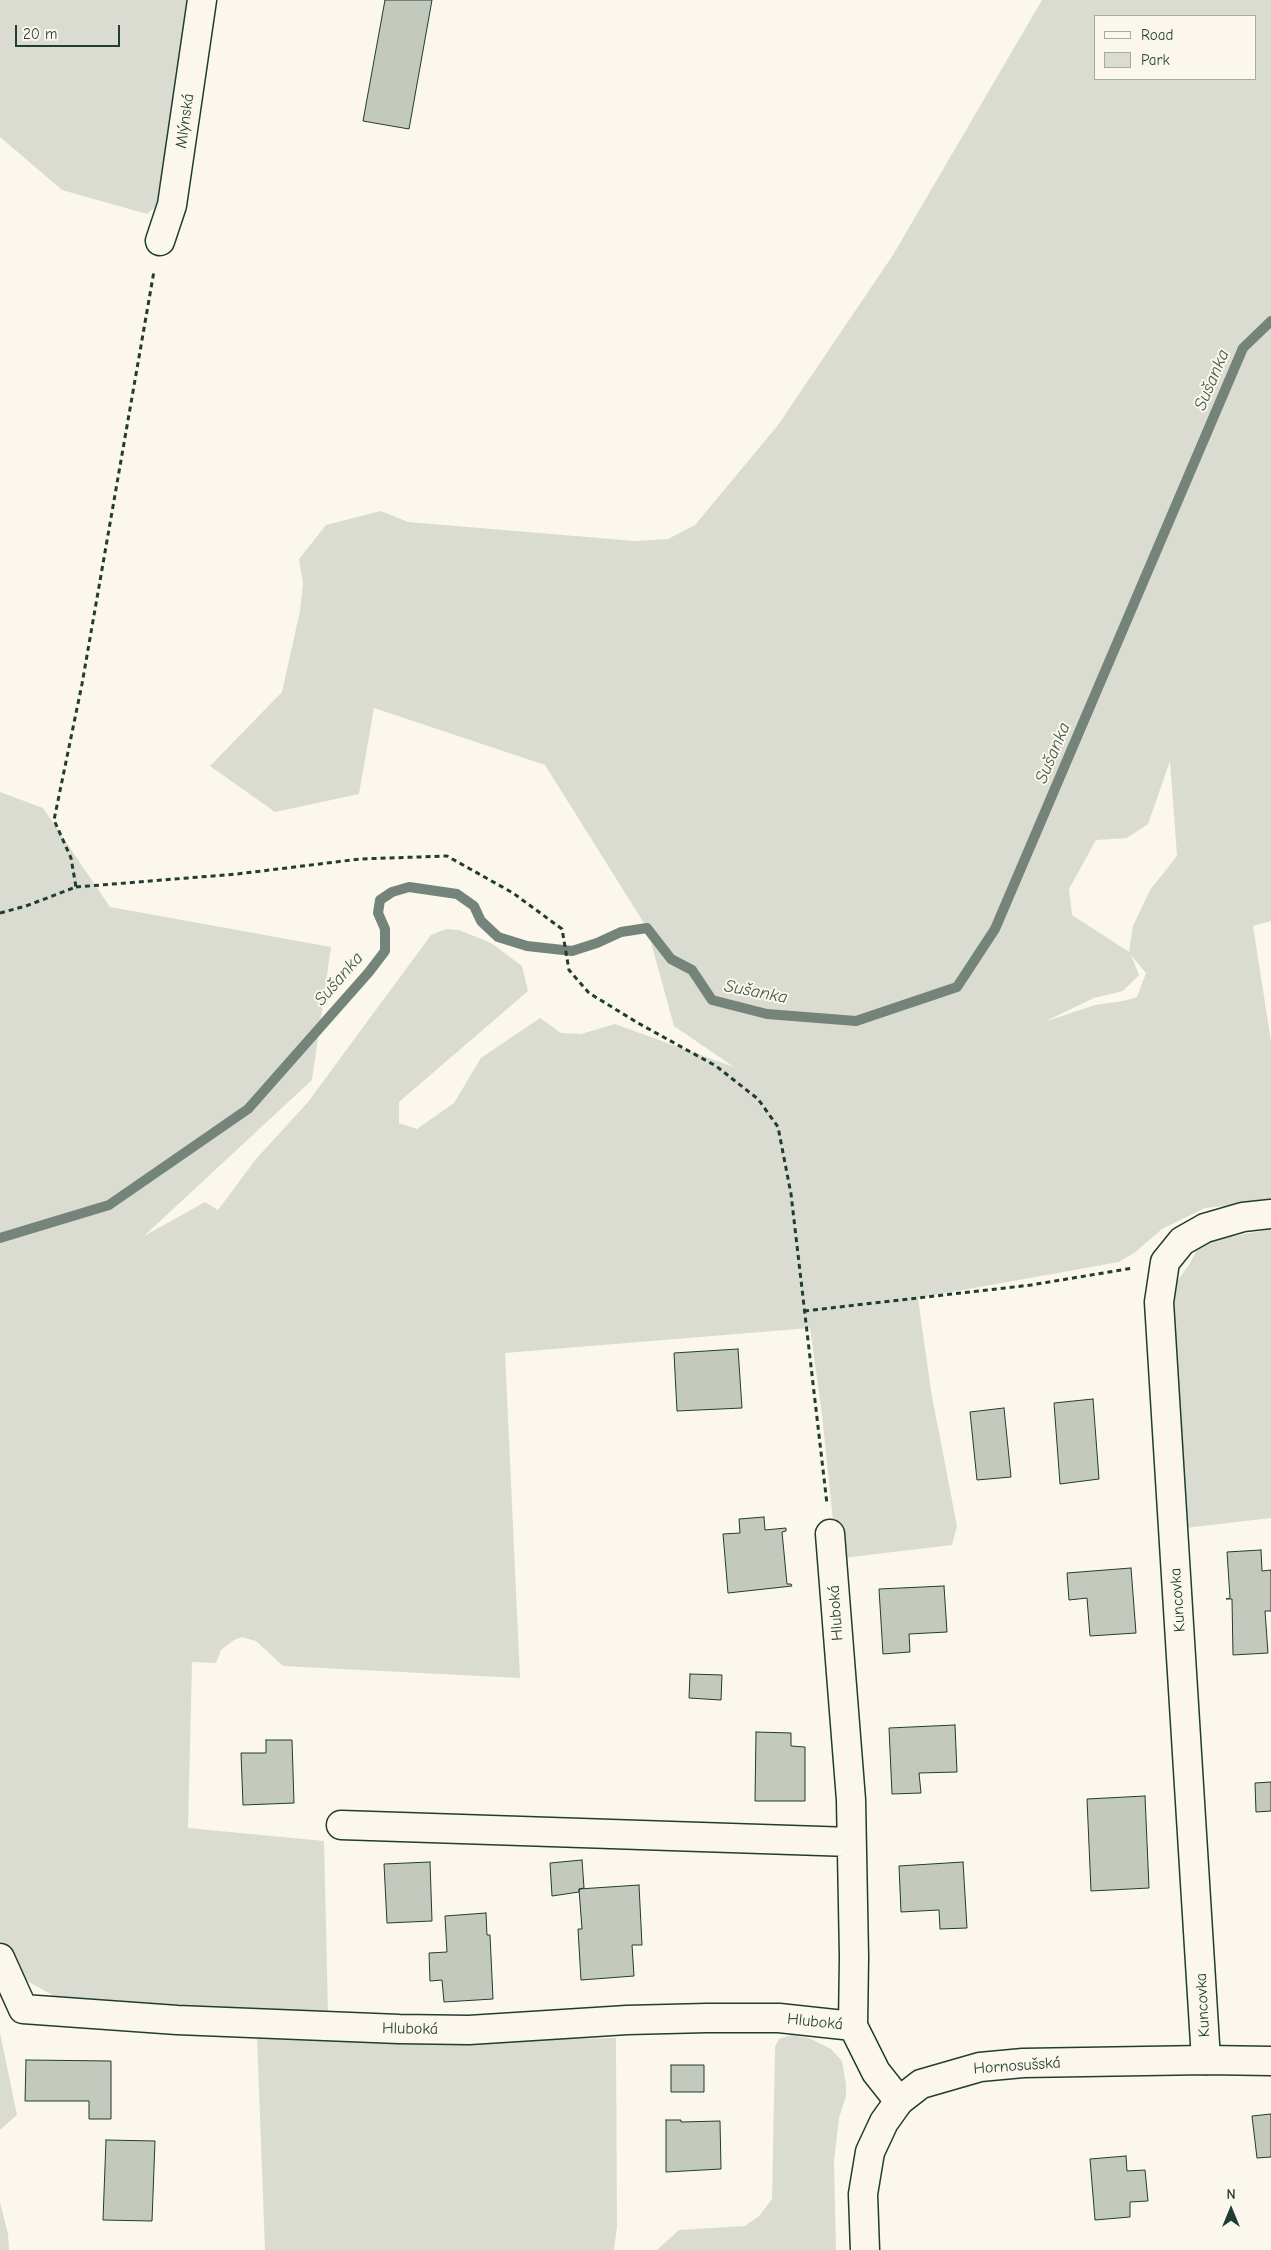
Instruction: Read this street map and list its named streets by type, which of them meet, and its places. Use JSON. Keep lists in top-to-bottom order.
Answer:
{
  "streets": {
    "street": [
      "Mlýnská",
      "Kuncovka",
      "Hluboká",
      "Hornosušská"
    ]
  },
  "crossings": [
    ["Kuncovka", "Hornosušská"],
    ["Hluboká", "Hornosušská"]
  ],
  "water": ["Sušanka"],
  "legend": ["Road", "Park"],
  "scale_bar": "20 m",
  "north": "top"
}
